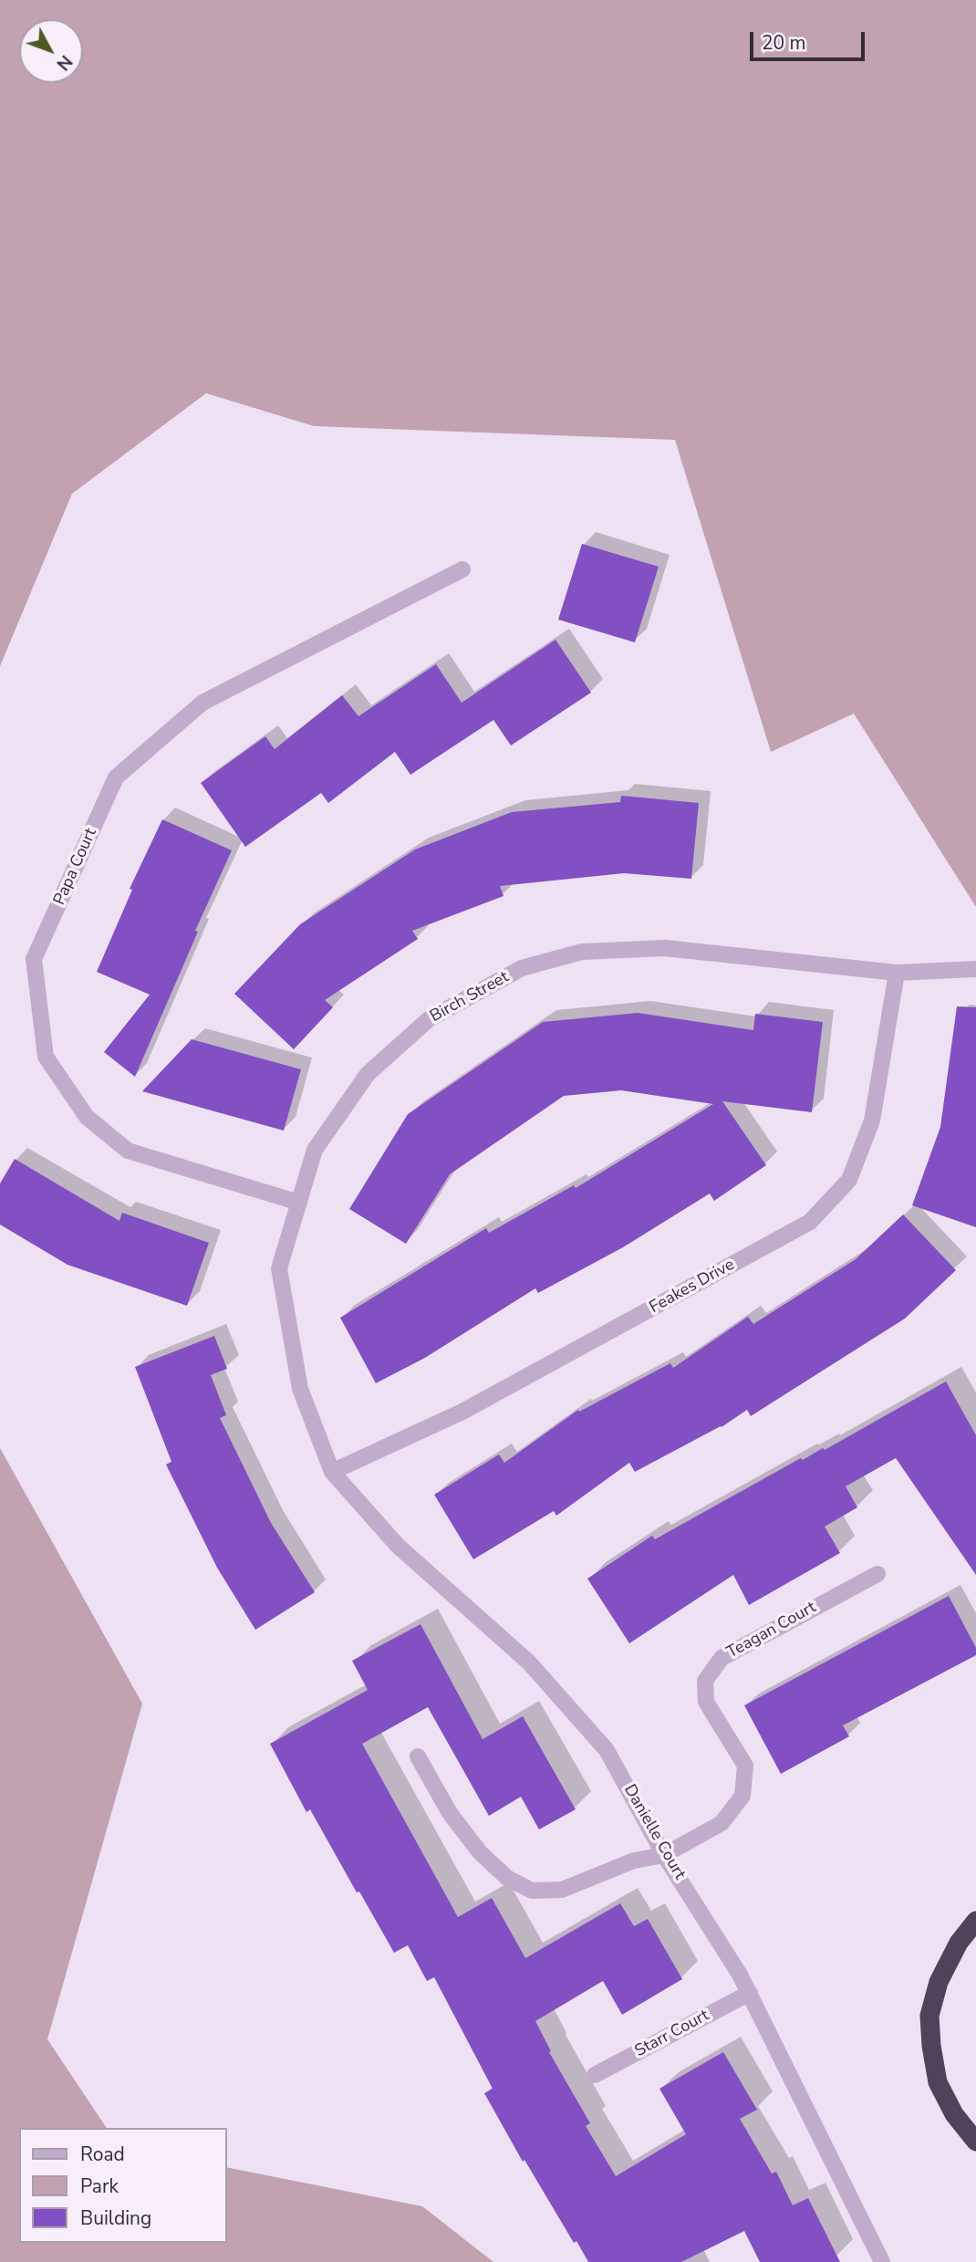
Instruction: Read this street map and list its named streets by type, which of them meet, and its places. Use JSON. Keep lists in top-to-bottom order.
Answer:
{
  "streets": {
    "street": [
      "Papa Court",
      "Birch Street",
      "Feakes Drive",
      "Teagan Court",
      "Danielle Court",
      "Starr Court"
    ]
  },
  "crossings": [
    ["Papa Court", "Birch Street"],
    ["Birch Street", "Feakes Drive"],
    ["Birch Street", "Danielle Court"],
    ["Feakes Drive", "Danielle Court"],
    ["Teagan Court", "Danielle Court"],
    ["Danielle Court", "Starr Court"]
  ],
  "legend": ["Road", "Park", "Building"],
  "scale_bar": "20 m",
  "north": "bottom right"
}
